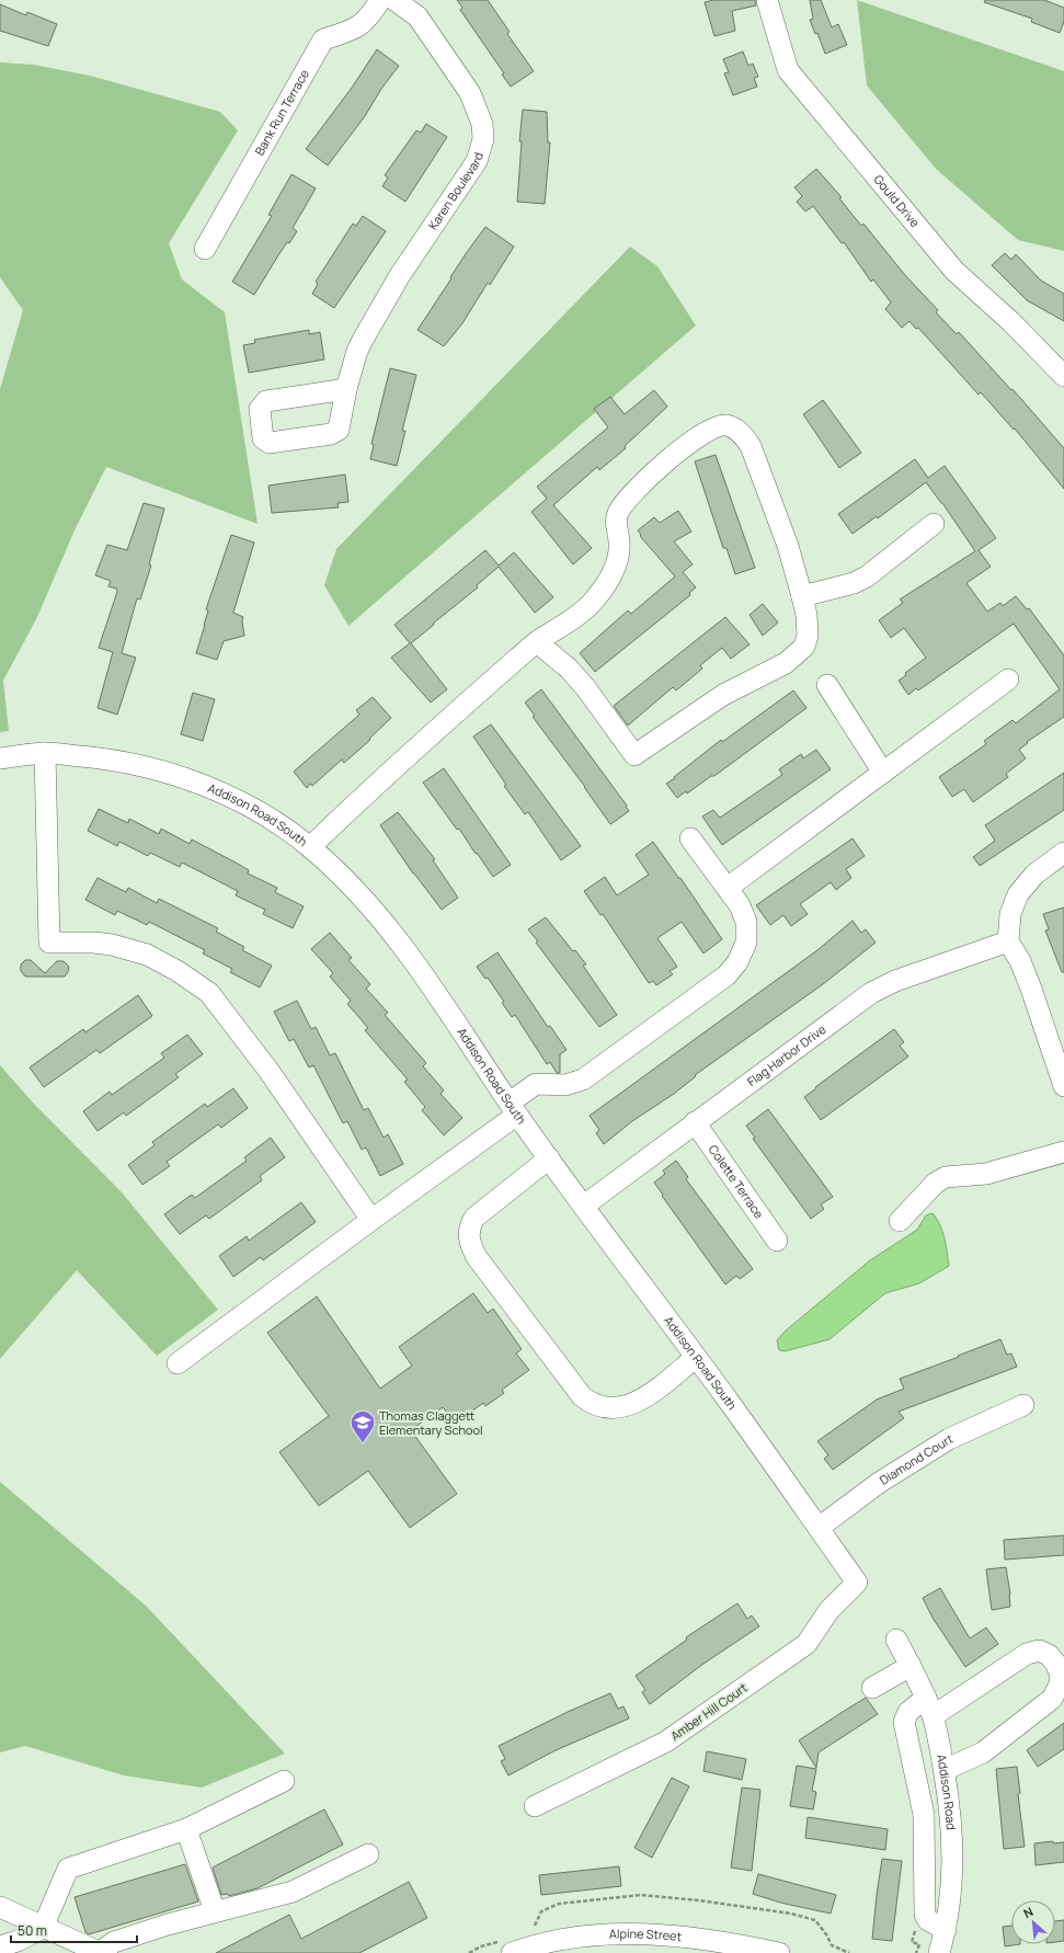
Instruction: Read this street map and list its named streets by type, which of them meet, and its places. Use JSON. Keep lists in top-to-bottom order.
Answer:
{
  "streets": {
    "street": [
      "Bank Run Terrace",
      "Karen Boulevard",
      "Gould Drive",
      "Addison Road South",
      "Flag Harbor Drive",
      "Colette Terrace",
      "Diamond Court",
      "Amber Hill Court",
      "Addison Road",
      "Alpine Street"
    ]
  },
  "crossings": [
    ["Addison Road South", "Flag Harbor Drive"],
    ["Addison Road South", "Diamond Court"],
    ["Addison Road South", "Amber Hill Court"],
    ["Flag Harbor Drive", "Colette Terrace"]
  ],
  "places": {
    "school or university": ["Thomas Claggett Elementary School"]
  },
  "scale_bar": "50 m",
  "north": "top left"
}
